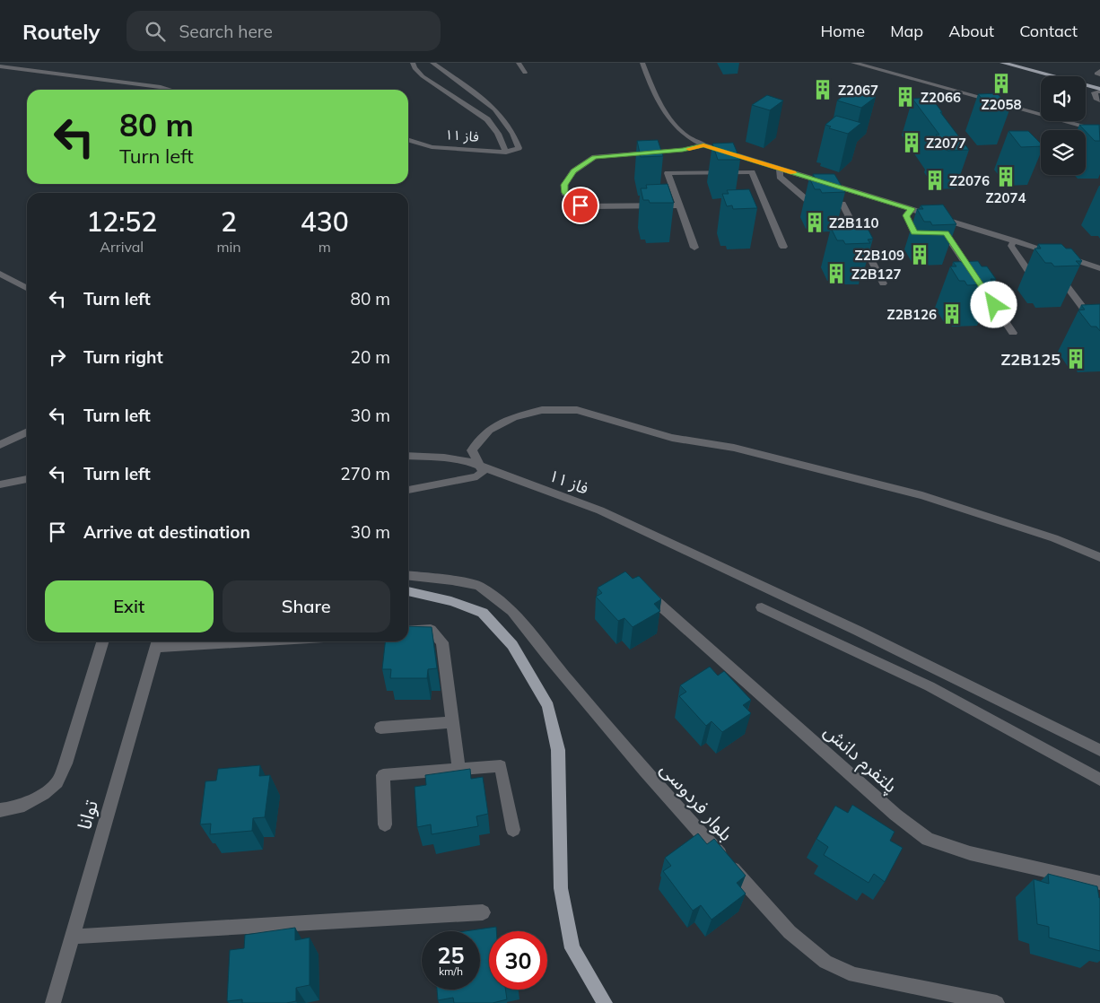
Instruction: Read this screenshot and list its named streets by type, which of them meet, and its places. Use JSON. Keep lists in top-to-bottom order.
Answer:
{
  "streets": {
    "street": [
      "فاز ۱۱",
      "پلتفرم دانش",
      "بلوار فردوسی",
      "توانا"
    ]
  },
  "places": {
    "building": [
      "Z2058",
      "Z2067",
      "Z2066",
      "Z2077",
      "Z2074",
      "Z2076",
      "Z2B110",
      "Z2B109",
      "Z2B127",
      "Z2B126",
      "Z2B125"
    ]
  },
  "page": {
    "header": "Routely",
    "search": "Search here",
    "nav": [
      "Home",
      "Map",
      "About",
      "Contact"
    ],
    "turn": ["80 m", "Turn left"],
    "eta": [
      "12:52",
      "Arrival",
      "2",
      "min",
      "430",
      "m"
    ],
    "list": [
      {
        "name": "Turn left",
        "value": "80 m"
      },
      {
        "name": "Turn right",
        "value": "20 m"
      },
      {
        "name": "Turn left",
        "value": "30 m"
      },
      {
        "name": "Turn left",
        "value": "270 m"
      },
      {
        "name": "Arrive at destination",
        "value": "30 m"
      }
    ],
    "buttons": ["Exit", "Share"],
    "speed": "25 km/h",
    "limit": "30"
  }
}
